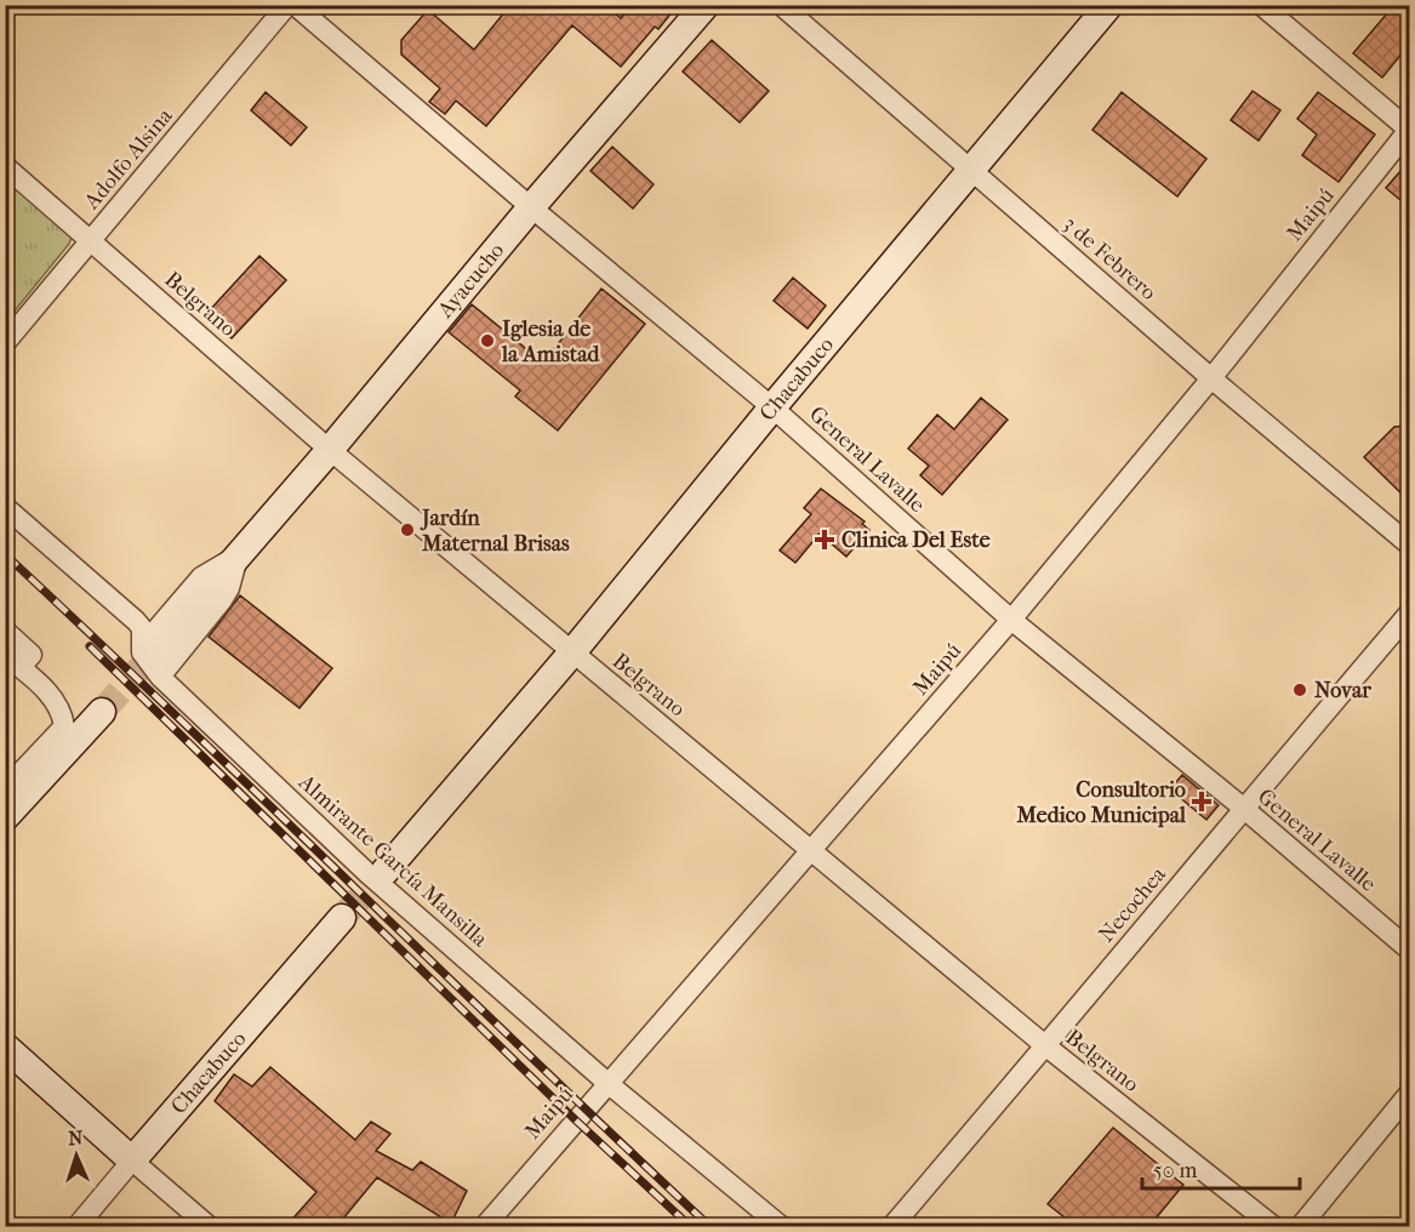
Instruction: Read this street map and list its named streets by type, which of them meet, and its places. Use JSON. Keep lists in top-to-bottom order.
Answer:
{
  "streets": {
    "street": [
      "Adolfo Alsina",
      "Maipú",
      "3 de Febrero",
      "Ayacucho",
      "Belgrano",
      "Chacabuco",
      "General Lavalle",
      "Almirante García Mansilla",
      "Necochea"
    ]
  },
  "crossings": [
    ["Adolfo Alsina", "Belgrano"],
    ["Maipú", "3 de Febrero"],
    ["Maipú", "Belgrano"],
    ["Maipú", "General Lavalle"],
    ["Maipú", "Almirante García Mansilla"],
    ["3 de Febrero", "Chacabuco"],
    ["Ayacucho", "Belgrano"],
    ["Ayacucho", "General Lavalle"],
    ["Ayacucho", "Almirante García Mansilla"],
    ["Belgrano", "Chacabuco"],
    ["Belgrano", "Necochea"],
    ["Chacabuco", "General Lavalle"],
    ["Chacabuco", "Almirante García Mansilla"],
    ["General Lavalle", "Necochea"]
  ],
  "places": {
    "other": ["Iglesia de la Amistad", "Jardín Maternal Brisas", "Novar"],
    "health": ["Clinica Del Este", "Consultorio Medico Municipal"]
  },
  "scale_bar": "50 m",
  "north": "top"
}
